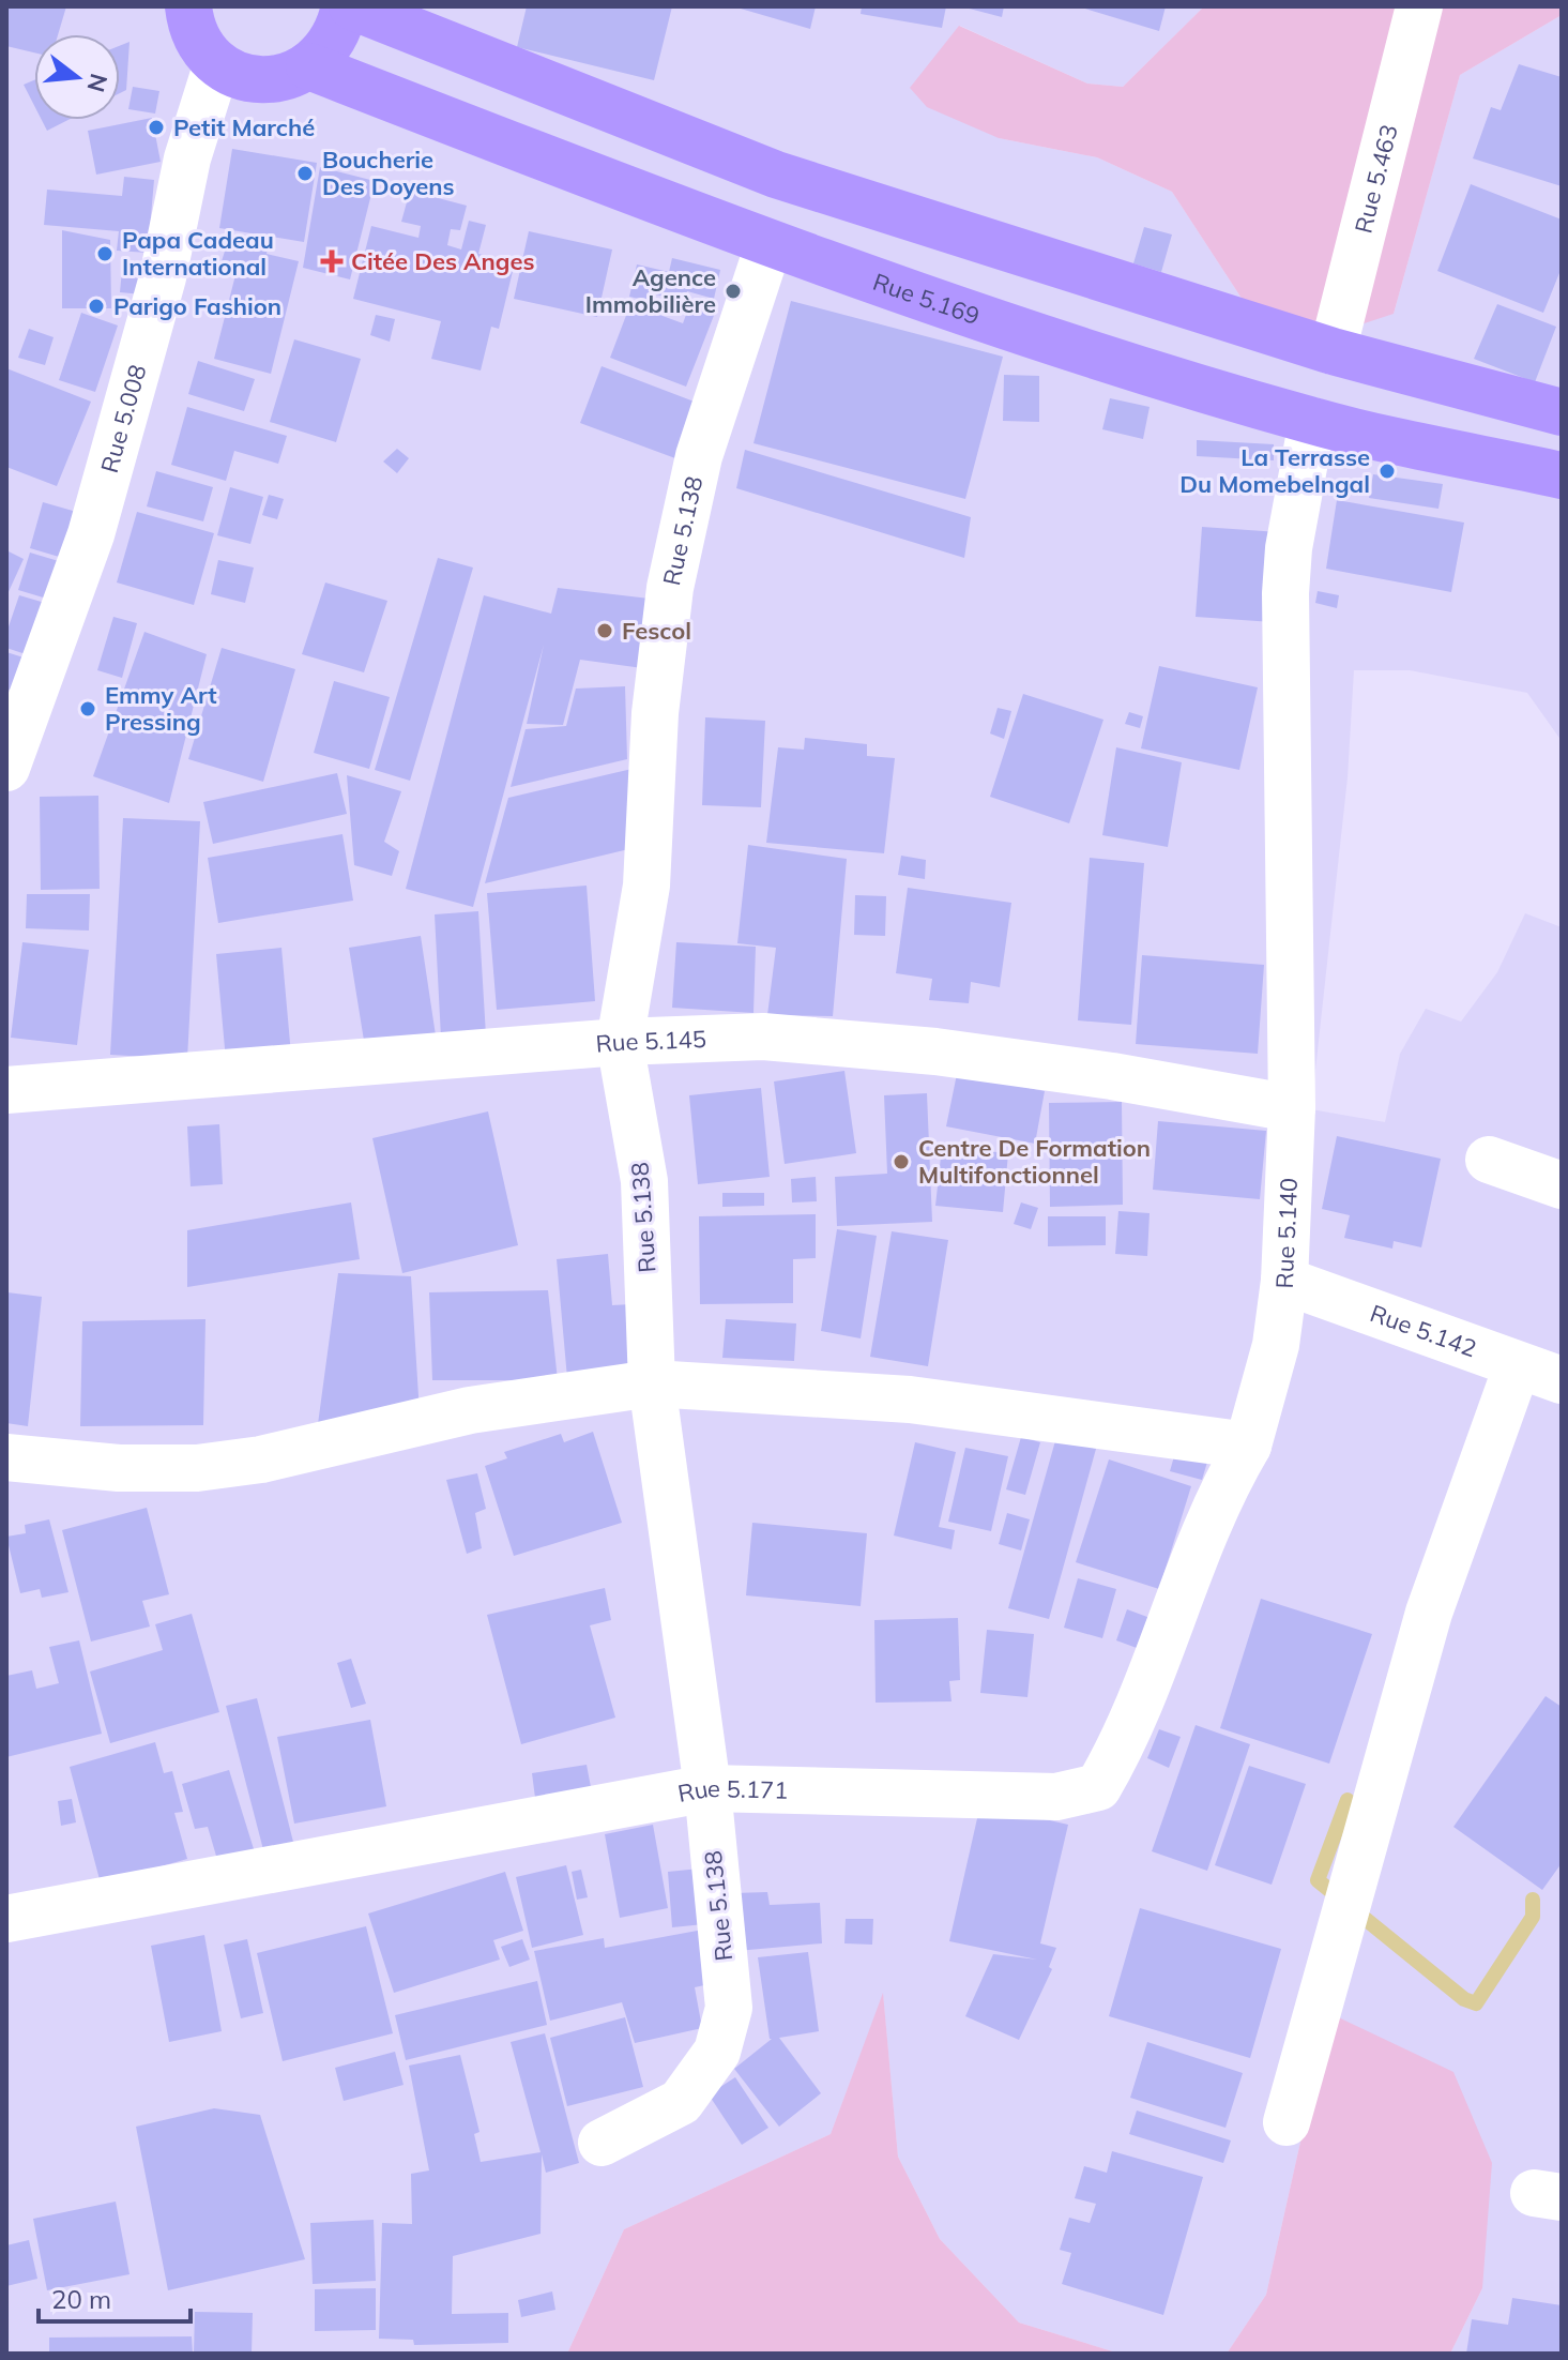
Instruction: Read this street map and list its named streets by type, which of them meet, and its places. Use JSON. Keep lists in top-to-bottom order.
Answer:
{
  "streets": {
    "main road": ["Rue 5.169"],
    "street": [
      "Rue 5.463",
      "Rue 5.008",
      "Rue 5.138",
      "Rue 5.145",
      "Rue 5.140",
      "Rue 5.142",
      "Rue 5.171"
    ]
  },
  "crossings": [
    ["Rue 5.169", "Rue 5.138"],
    ["Rue 5.169", "Rue 5.140"],
    ["Rue 5.138", "Rue 5.145"],
    ["Rue 5.138", "Rue 5.171"],
    ["Rue 5.145", "Rue 5.140"],
    ["Rue 5.140", "Rue 5.142"],
    ["Rue 5.140", "Rue 5.171"]
  ],
  "places": {
    "other": [
      "Petit Marché",
      "Boucherie Des Doyens",
      "Papa Cadeau International",
      "Agence Immobilière",
      "Parigo Fashion",
      "La Terrasse Du Momebelngal",
      "Fescol",
      "Emmy Art Pressing",
      "Centre De Formation Multifonctionnel"
    ],
    "health": ["Citée Des Anges"]
  },
  "scale_bar": "20 m",
  "north": "right"
}
